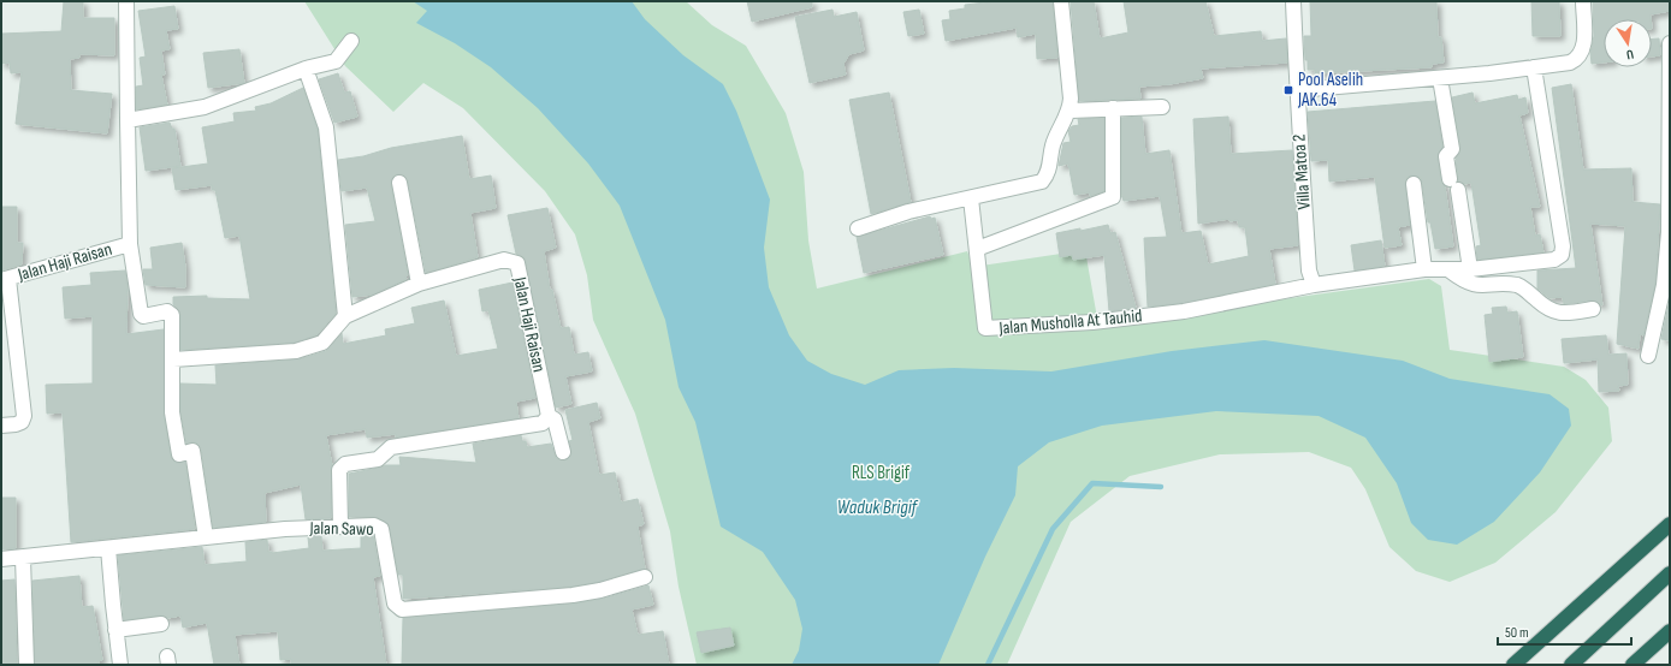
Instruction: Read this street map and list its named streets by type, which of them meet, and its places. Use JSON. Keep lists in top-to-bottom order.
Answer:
{
  "streets": {
    "street": [
      "Villa Matoa 2",
      "Jalan Haji Raisan",
      "Jalan Musholla At Tauhid",
      "Jalan Sawo"
    ]
  },
  "crossings": [
    ["Villa Matoa 2", "Jalan Musholla At Tauhid"],
    ["Jalan Haji Raisan", "Jalan Sawo"]
  ],
  "water": ["Waduk Brigif"],
  "parks": ["RLS Brigif"],
  "places": {
    "transit": ["Pool Aselih JAK.64"]
  },
  "scale_bar": "50 m",
  "north": "bottom"
}
